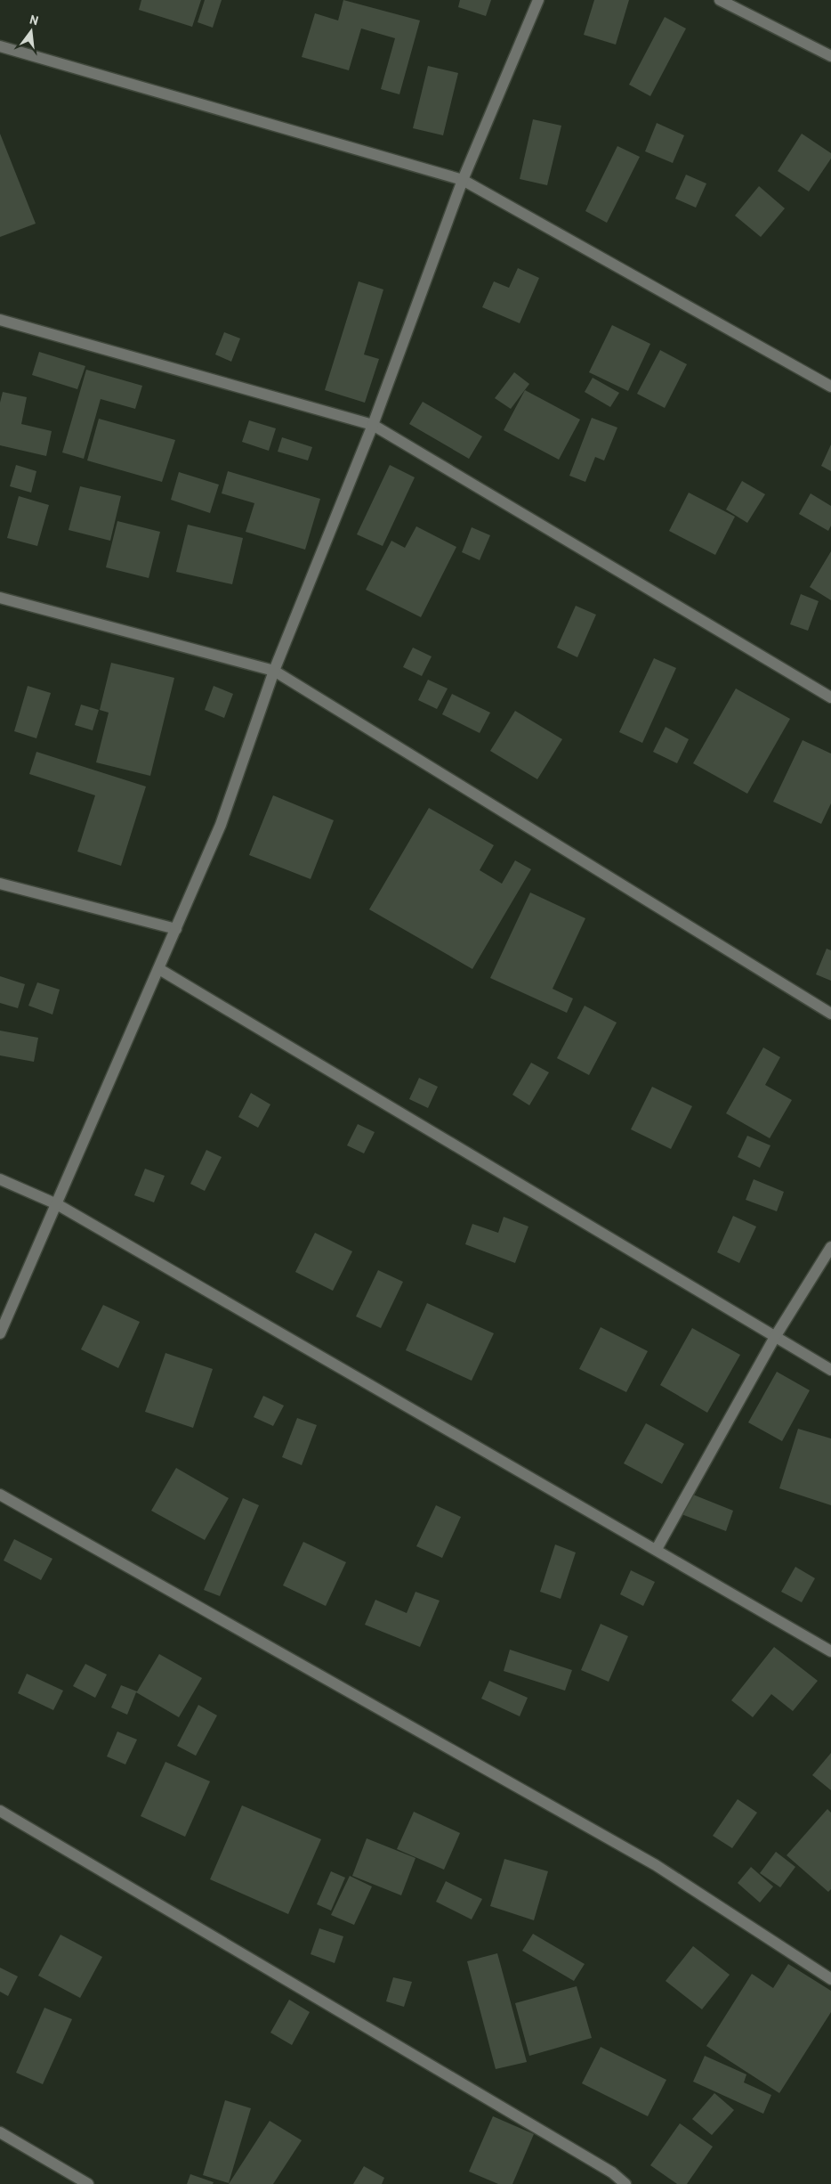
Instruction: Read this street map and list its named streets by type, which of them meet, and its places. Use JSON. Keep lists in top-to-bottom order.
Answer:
{
  "north": "top"
}
